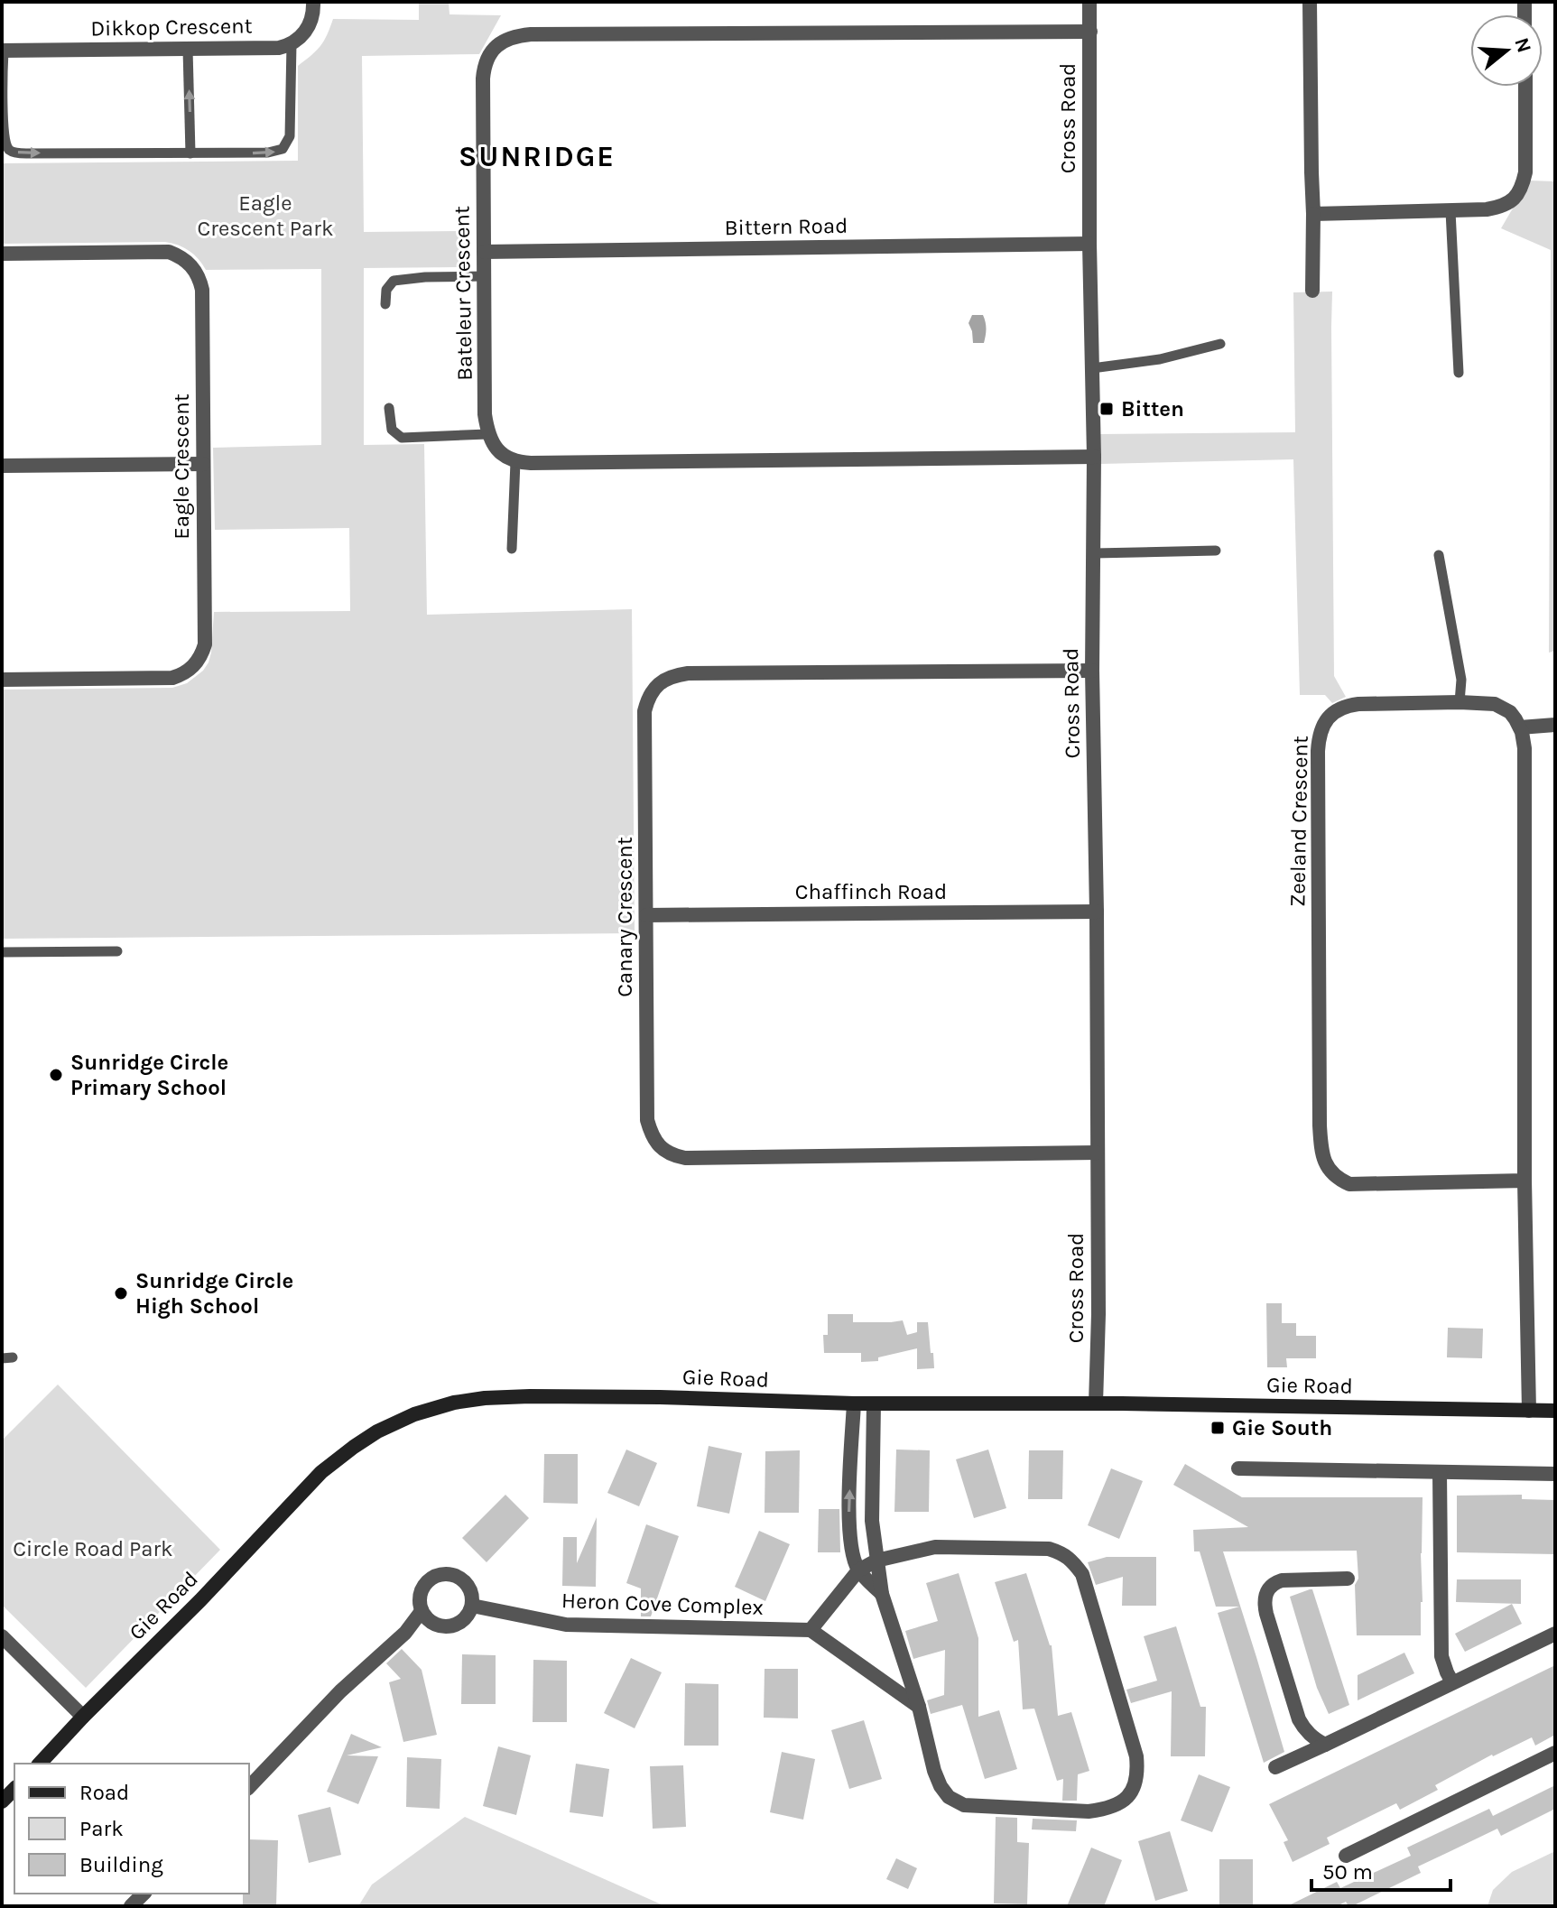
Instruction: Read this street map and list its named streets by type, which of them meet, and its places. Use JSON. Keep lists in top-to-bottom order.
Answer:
{
  "streets": {
    "street": [
      "Dikkop Crescent",
      "Cross Road",
      "Bittern Road",
      "Bateleur Crescent",
      "Eagle Crescent",
      "Zeeland Crescent",
      "Chaffinch Road",
      "Canary Crescent",
      "Gie Road",
      "Heron Cove Complex"
    ]
  },
  "crossings": [
    ["Cross Road", "Bittern Road"],
    ["Cross Road", "Bateleur Crescent"],
    ["Cross Road", "Chaffinch Road"],
    ["Cross Road", "Canary Crescent"],
    ["Cross Road", "Gie Road"],
    ["Bittern Road", "Bateleur Crescent"],
    ["Chaffinch Road", "Canary Crescent"]
  ],
  "districts": ["SUNRIDGE"],
  "parks": ["Eagle Crescent Park", "Circle Road Park"],
  "places": {
    "transit": ["Bitten", "Gie South"],
    "other": ["Sunridge Circle Primary School", "Sunridge Circle High School"]
  },
  "legend": ["Road", "Park", "Building"],
  "scale_bar": "50 m",
  "north": "right"
}
